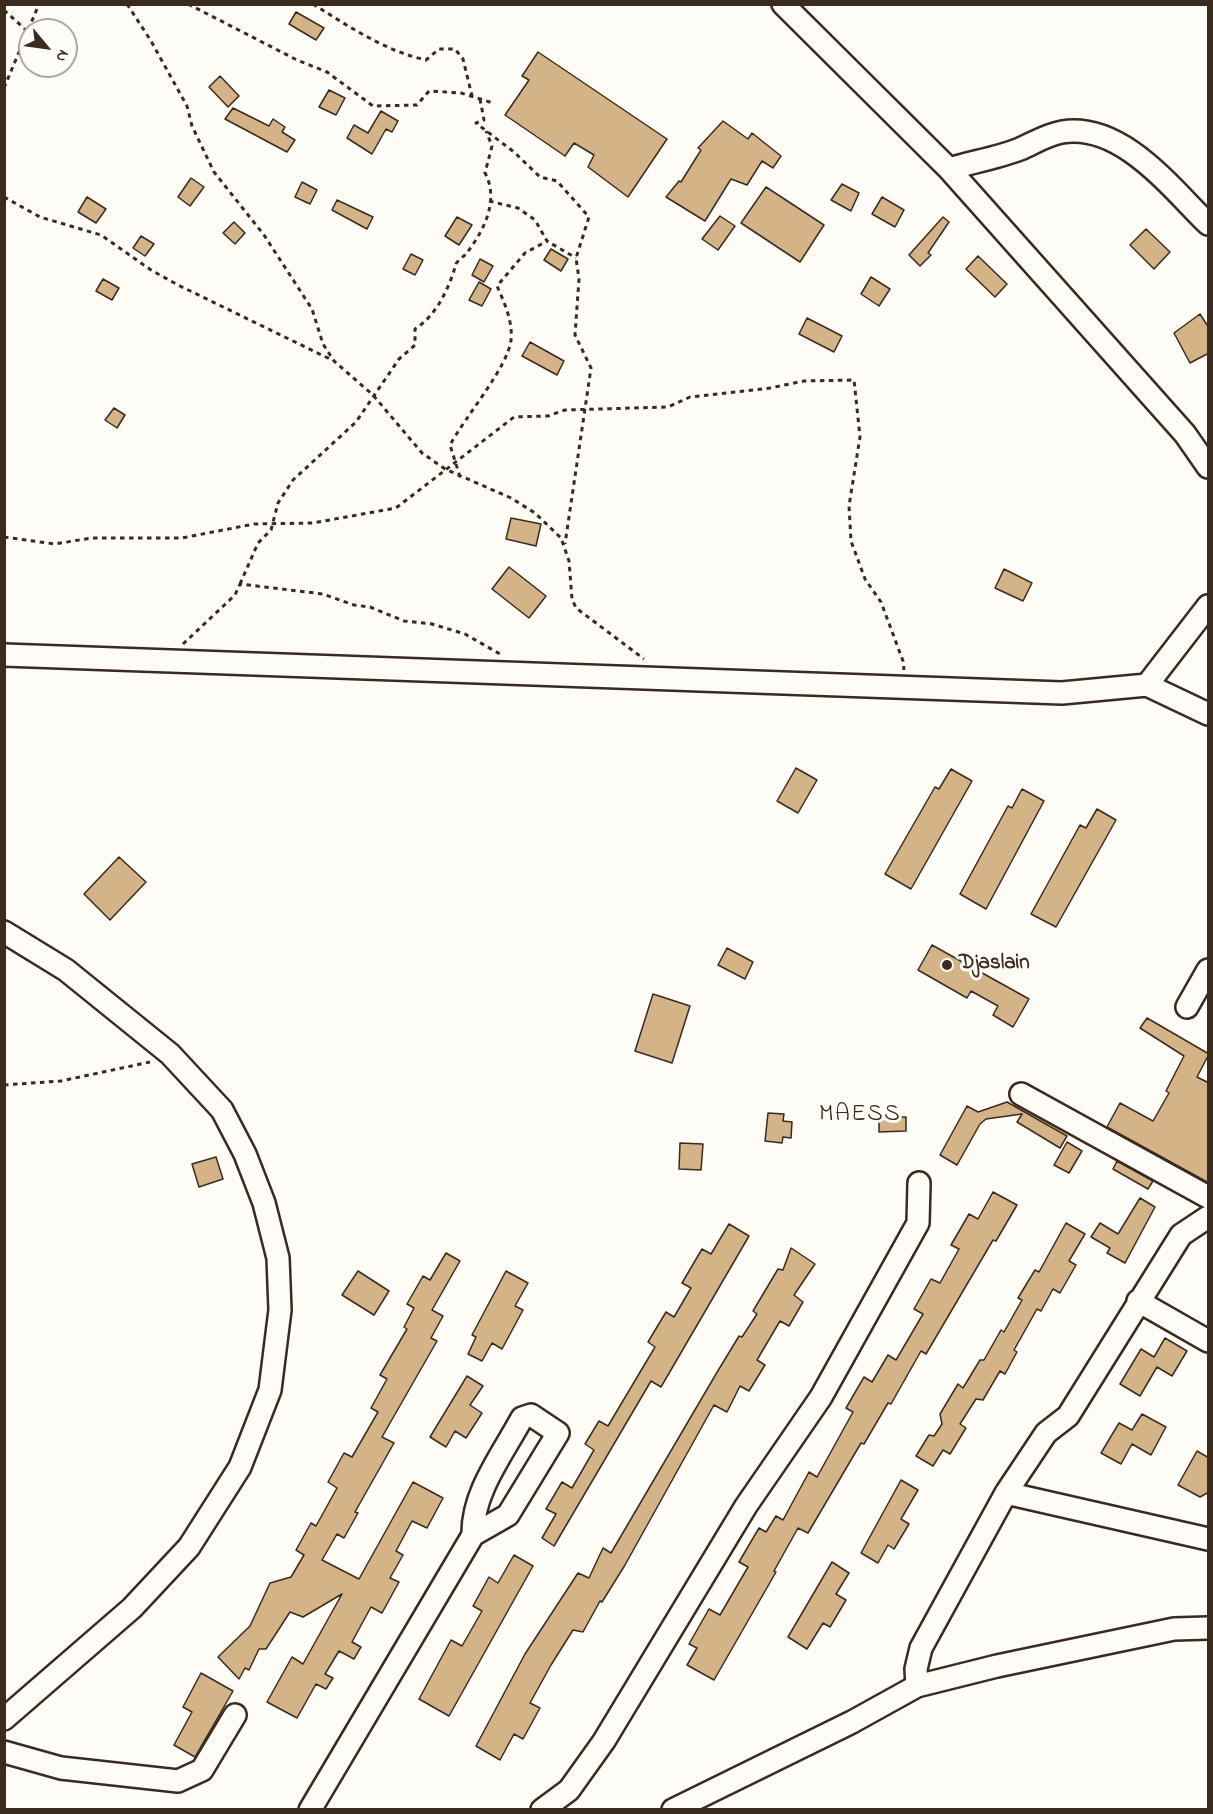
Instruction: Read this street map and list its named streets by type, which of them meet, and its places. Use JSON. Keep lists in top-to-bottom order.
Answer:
{
  "districts": ["MAESS"],
  "places": ["Djaslain"],
  "north": "bottom right"
}
